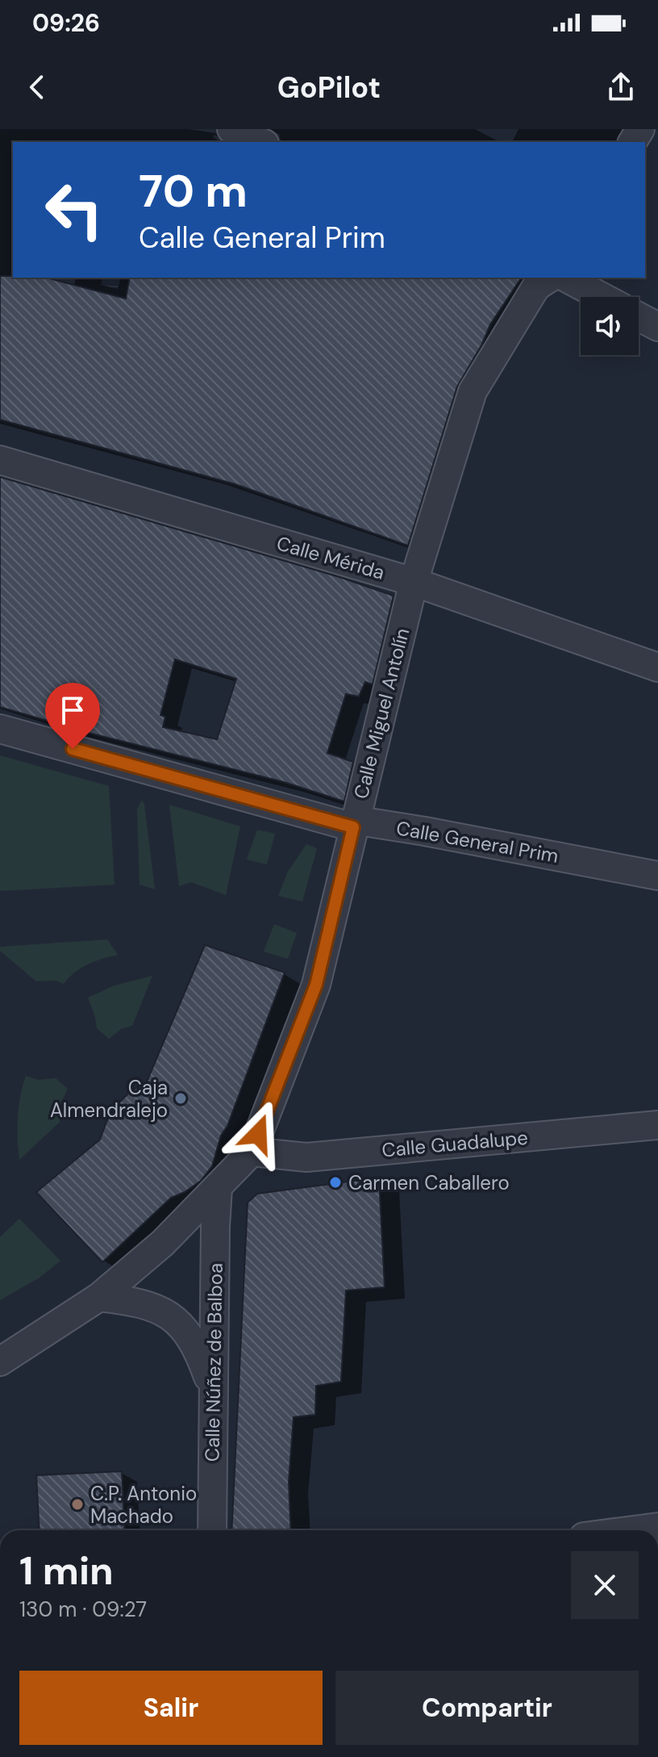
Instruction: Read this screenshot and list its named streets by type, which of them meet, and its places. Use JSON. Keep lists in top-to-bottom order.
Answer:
{
  "streets": {
    "street": [
      "Calle Mérida",
      "Calle Miguel Antolín",
      "Calle General Prim",
      "Calle Guadalupe",
      "Calle Núñez de Balboa"
    ]
  },
  "crossings": [
    ["Calle Mérida", "Calle Miguel Antolín"],
    ["Calle Miguel Antolín", "Calle General Prim"],
    ["Calle Miguel Antolín", "Calle Guadalupe"],
    ["Calle Miguel Antolín", "Calle Núñez de Balboa"]
  ],
  "places": ["Caja Almendralejo", "Carmen Caballero", "C.P. Antonio Machado"],
  "page": {
    "status": "09:26",
    "header": "GoPilot",
    "turn": ["70 m", "Calle General Prim"],
    "heading": ["1 min", "130 m · 09:27"],
    "buttons": ["Salir", "Compartir"]
  }
}
